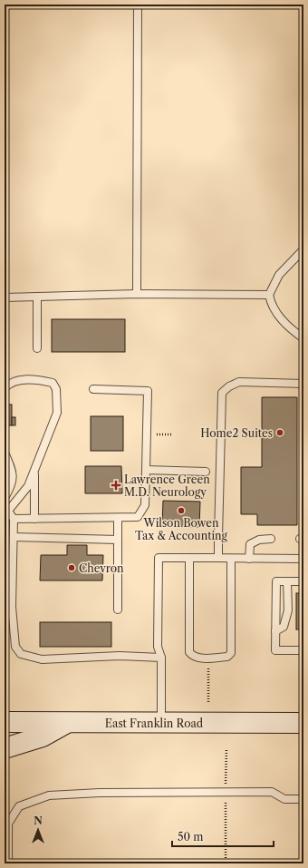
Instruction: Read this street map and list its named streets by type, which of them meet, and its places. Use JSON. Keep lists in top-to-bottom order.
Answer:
{
  "streets": {
    "main road": ["East Franklin Road"]
  },
  "places": {
    "other": ["Home2 Suites", "Wilson Bowen Tax & Accounting", "Chevron"],
    "health": ["Lawrence Green M.D. Neurology"]
  },
  "scale_bar": "50 m",
  "north": "top"
}
